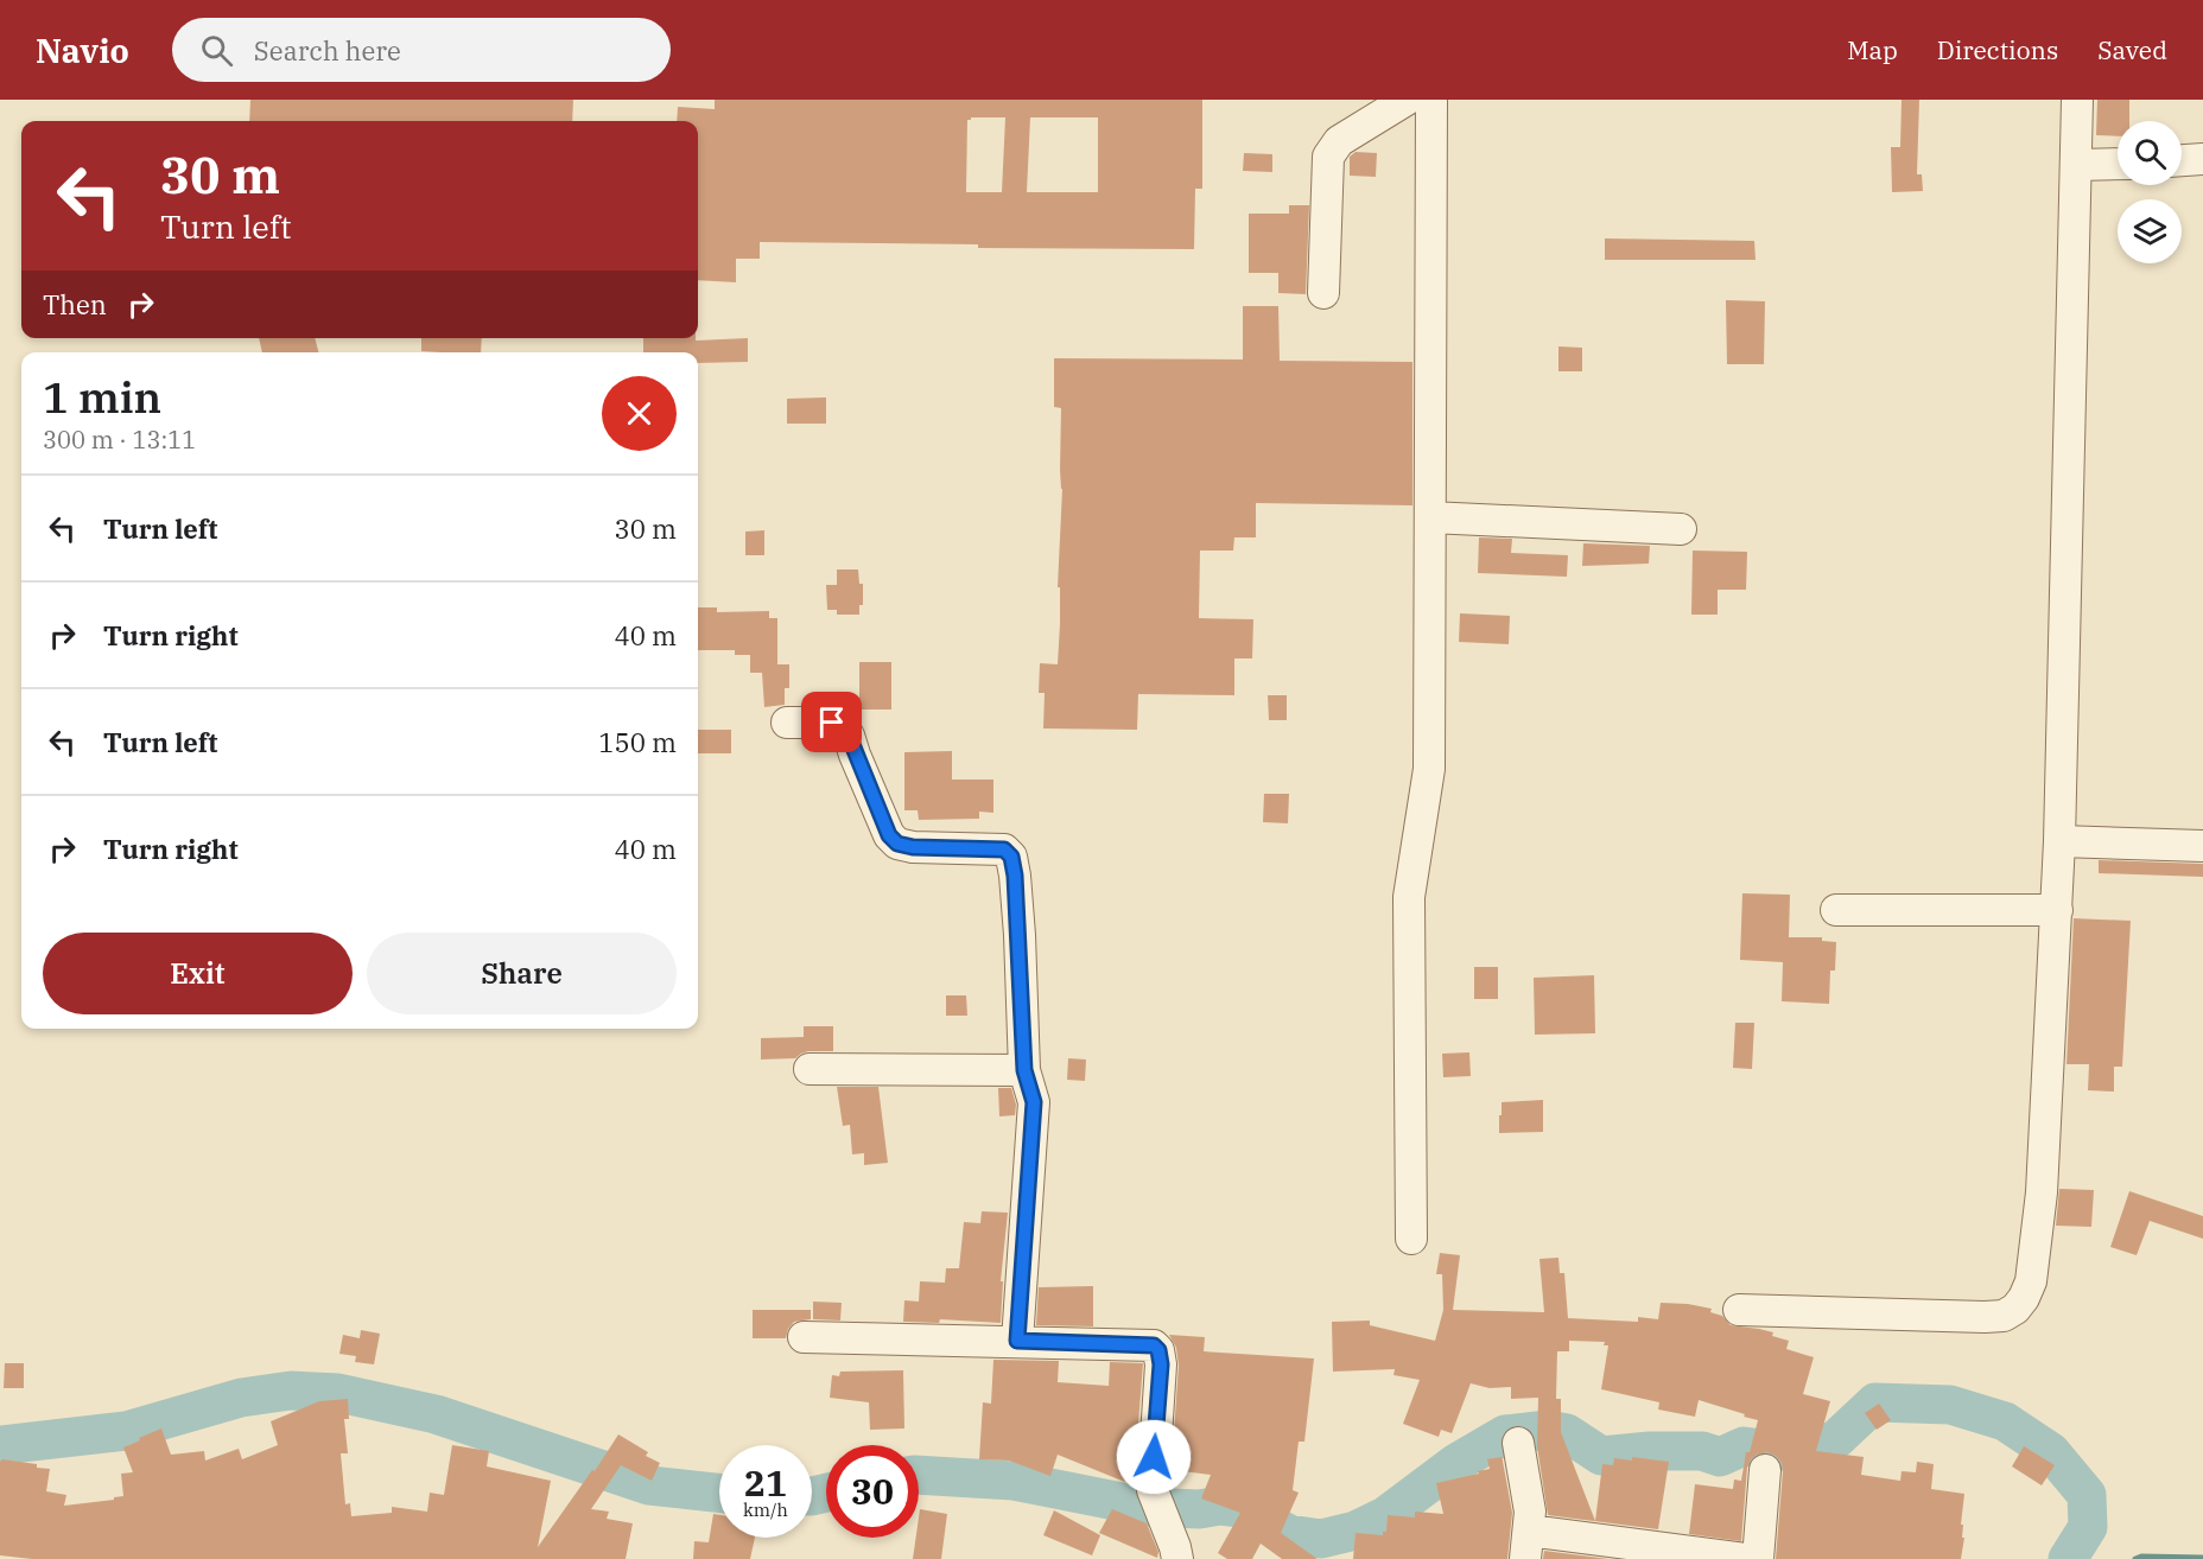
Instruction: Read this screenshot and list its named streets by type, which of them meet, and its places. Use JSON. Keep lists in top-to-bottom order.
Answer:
{
  "page": {
    "header": "Navio",
    "search": "Search here",
    "nav": ["Map", "Directions", "Saved"],
    "turn": ["30 m", "Turn left"],
    "then": "Then",
    "heading": ["1 min", "300 m · 13:11"],
    "list": [
      {
        "name": "Turn left",
        "value": "30 m"
      },
      {
        "name": "Turn right",
        "value": "40 m"
      },
      {
        "name": "Turn left",
        "value": "150 m"
      },
      {
        "name": "Turn right",
        "value": "40 m"
      }
    ],
    "buttons": ["Exit", "Share"],
    "speed": "21 km/h",
    "limit": "30"
  }
}
